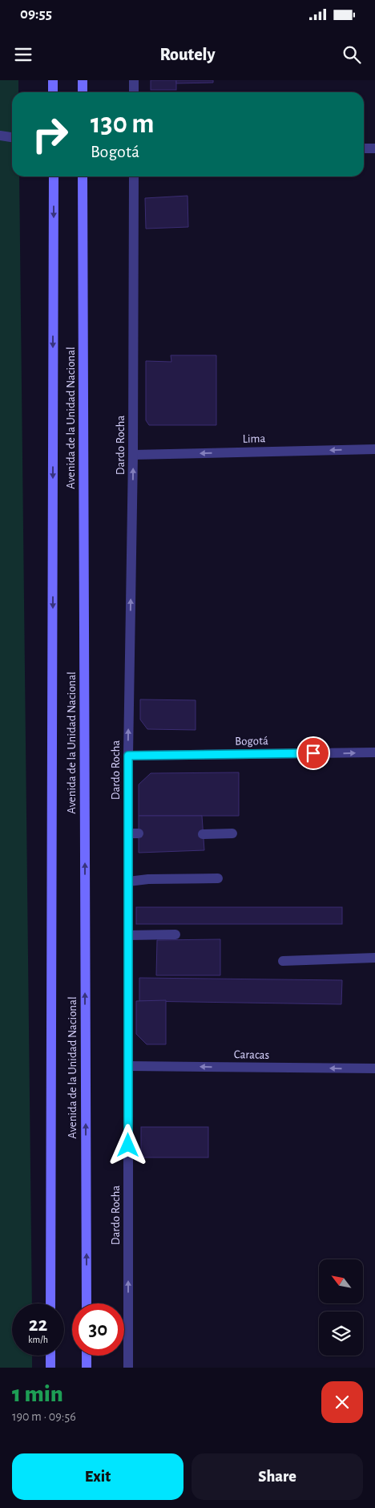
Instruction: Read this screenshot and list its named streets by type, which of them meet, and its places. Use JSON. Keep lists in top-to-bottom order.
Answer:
{
  "streets": {
    "main road": ["Avenida de la Unidad Nacional"],
    "street": [
      "Lima",
      "Dardo Rocha",
      "Bogotá",
      "Caracas"
    ]
  },
  "crossings": [
    ["Lima", "Dardo Rocha"],
    ["Dardo Rocha", "Bogotá"],
    ["Dardo Rocha", "Caracas"]
  ],
  "one_way": [
    "Lima",
    "Dardo Rocha",
    "Bogotá",
    "Caracas"
  ],
  "north": "top left",
  "page": {
    "status": "09:55",
    "header": "Routely",
    "turn": ["130 m", "Bogotá"],
    "speed": "22 km/h",
    "limit": "30",
    "heading": ["1 min", "190 m · 09:56"],
    "buttons": ["Exit", "Share"]
  }
}
